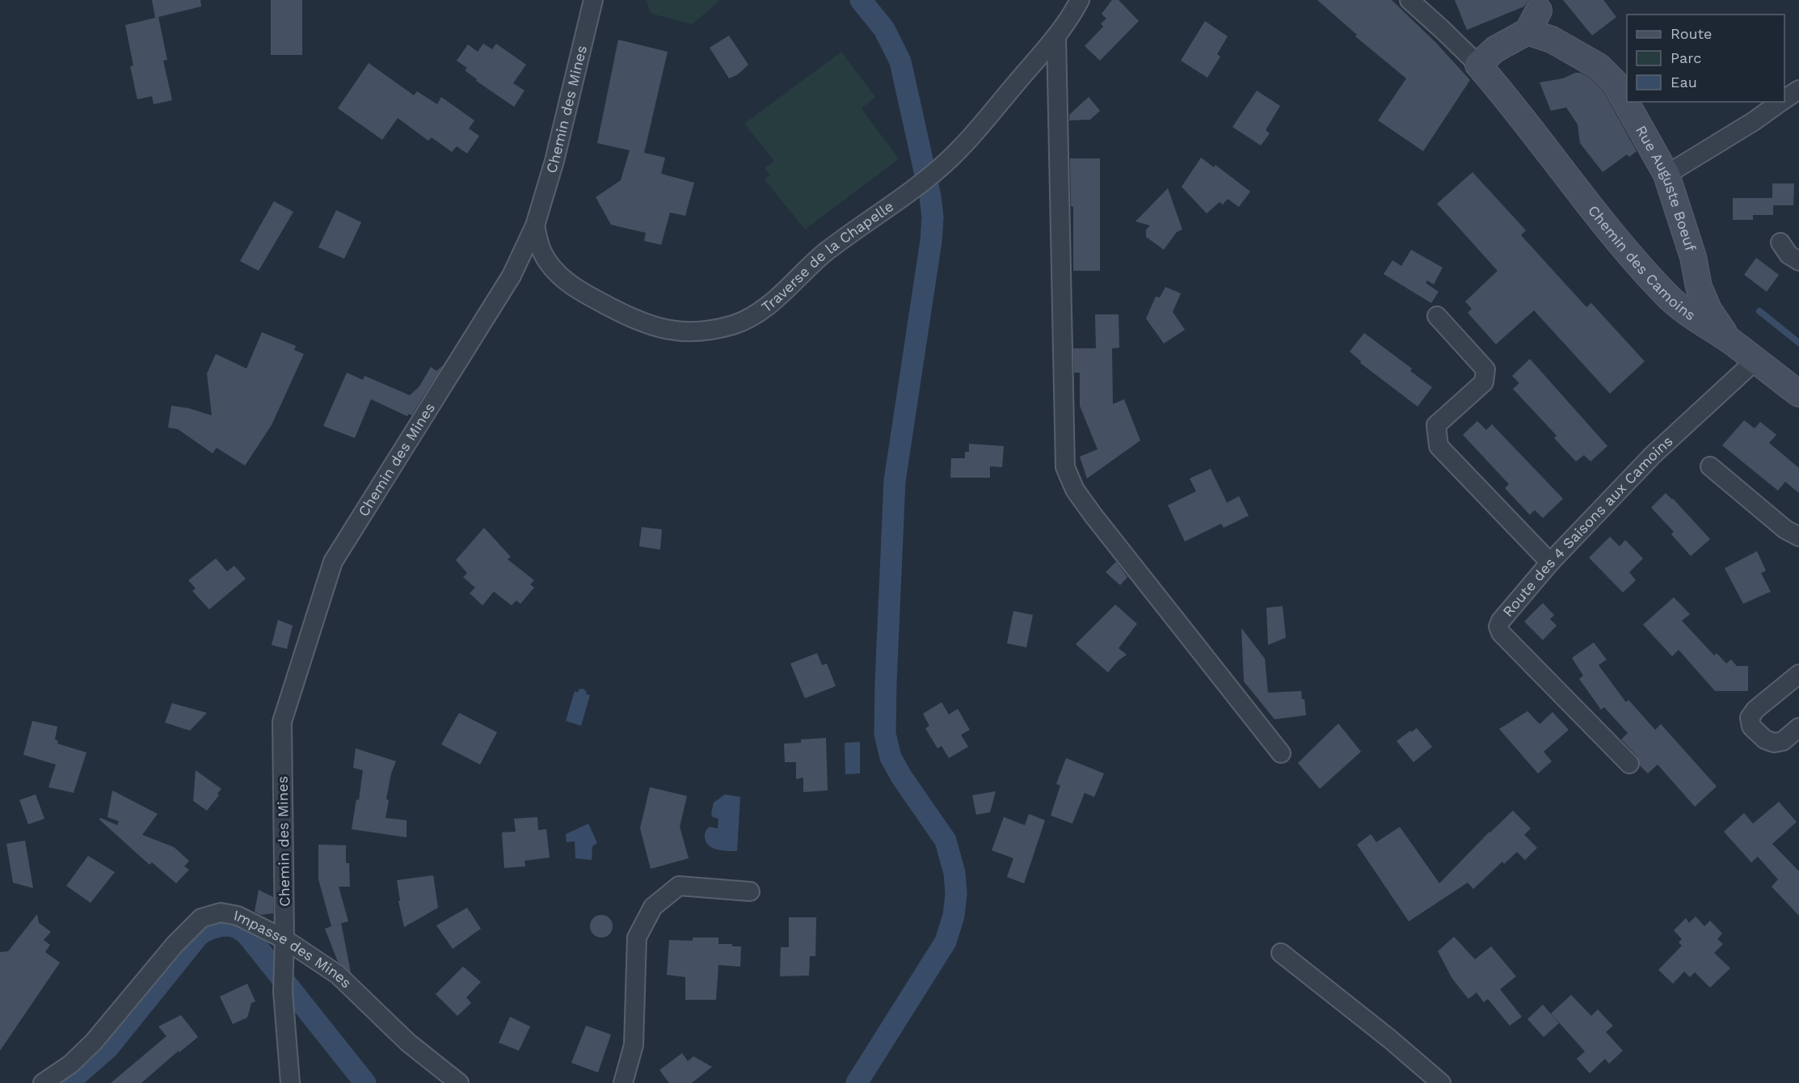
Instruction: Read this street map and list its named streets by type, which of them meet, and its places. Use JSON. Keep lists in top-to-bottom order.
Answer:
{
  "streets": {
    "street": [
      "Chemin des Mines",
      "Rue Auguste Boeuf",
      "Traverse de la Chapelle",
      "Chemin des Camoins",
      "Route des 4 Saisons aux Camoins",
      "Impasse des Mines"
    ]
  },
  "crossings": [
    ["Chemin des Mines", "Traverse de la Chapelle"],
    ["Chemin des Mines", "Impasse des Mines"],
    ["Rue Auguste Boeuf", "Chemin des Camoins"],
    ["Chemin des Camoins", "Route des 4 Saisons aux Camoins"]
  ],
  "legend": ["Route", "Parc", "Eau"]
}
